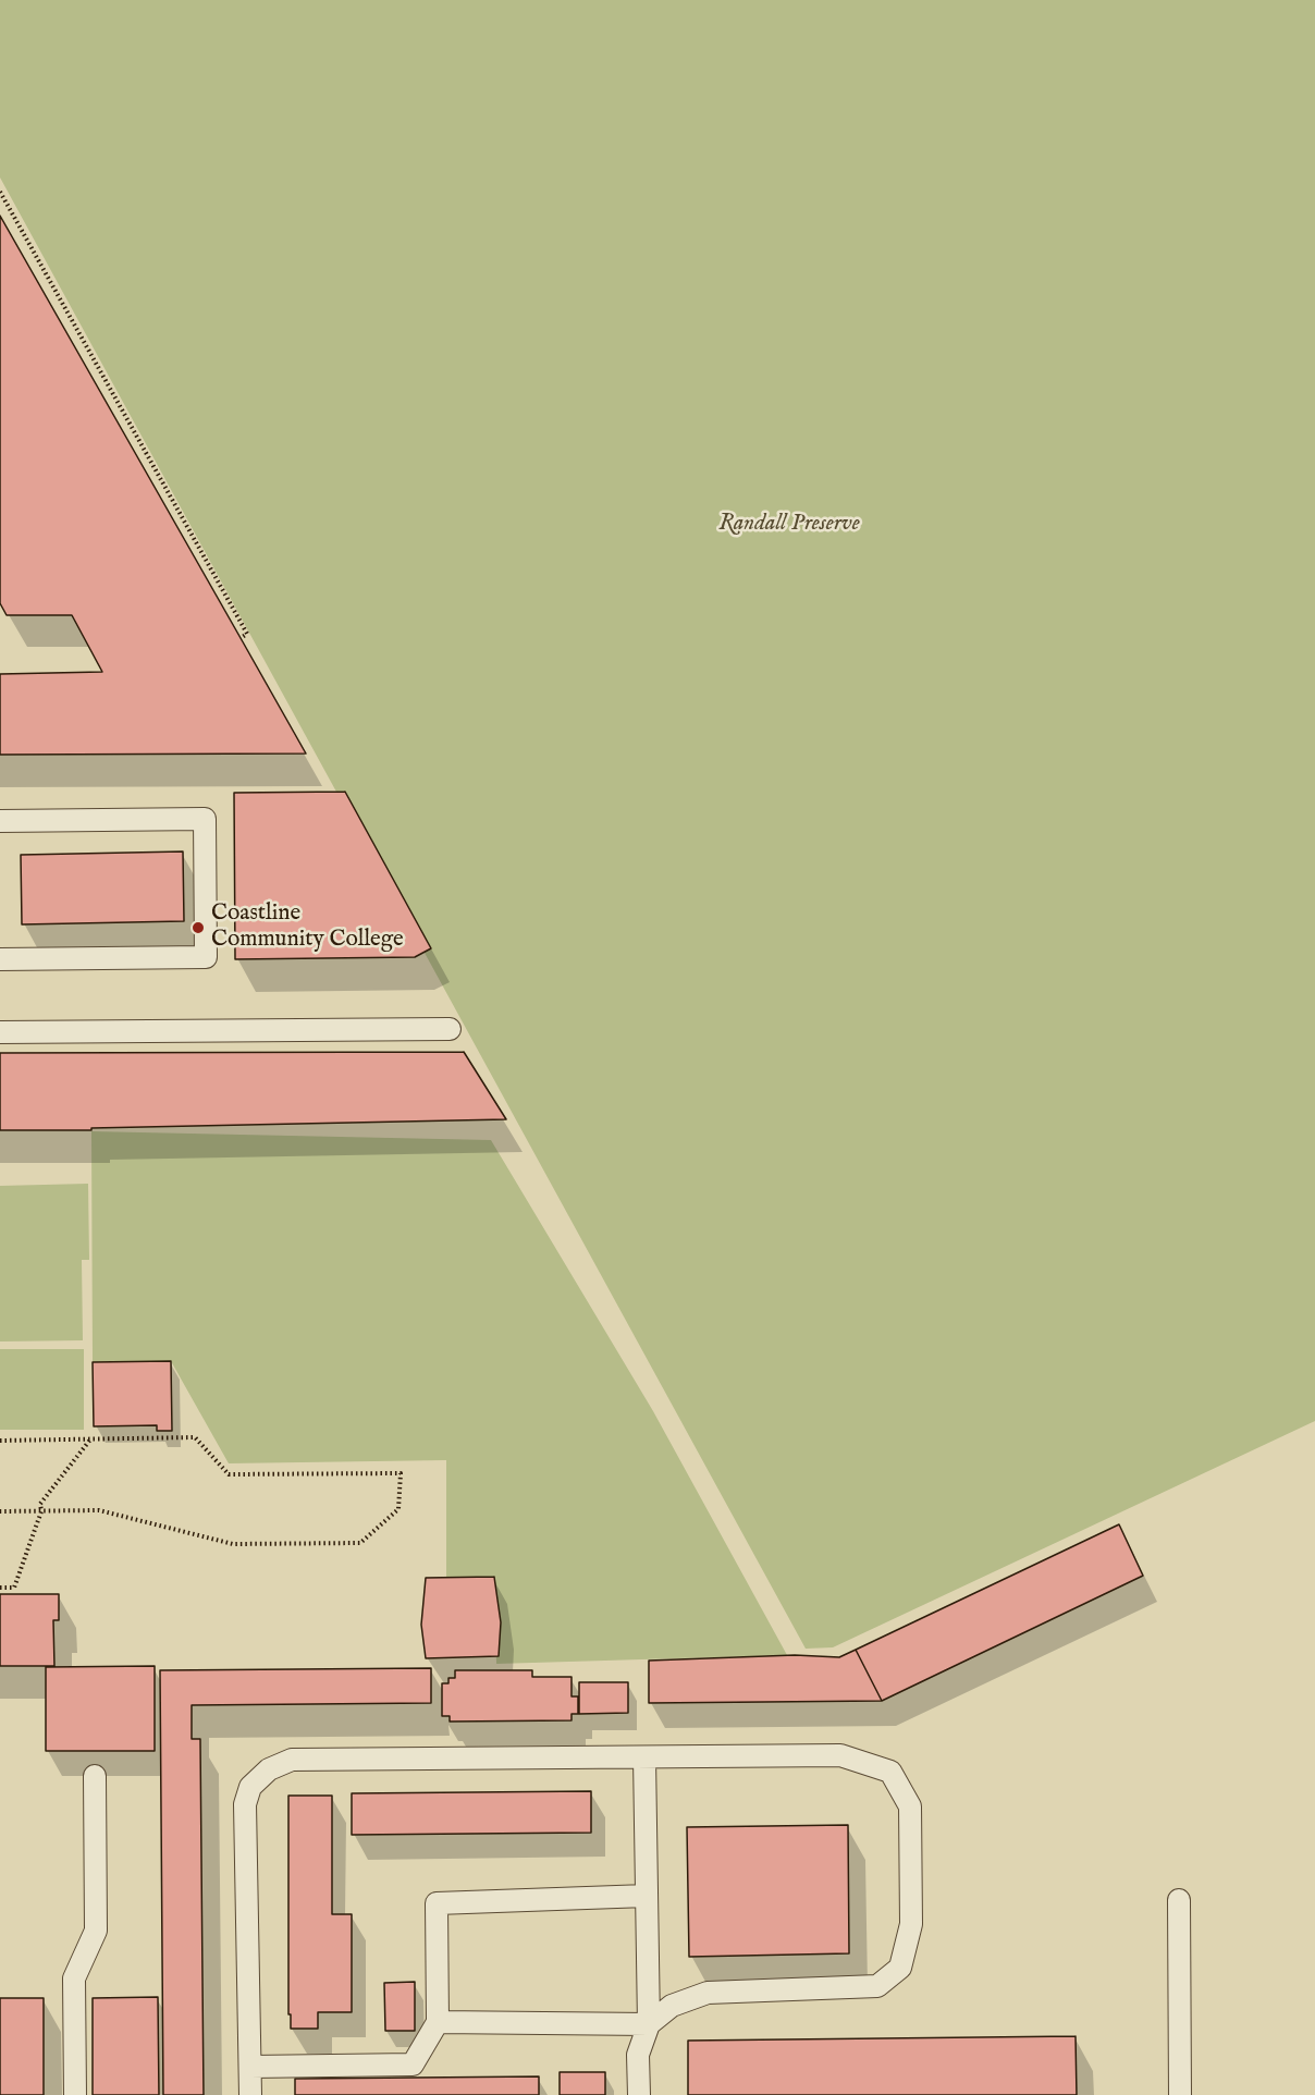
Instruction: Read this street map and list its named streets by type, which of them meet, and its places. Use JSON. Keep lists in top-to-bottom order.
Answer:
{
  "parks": ["Randall Preserve"],
  "places": ["Coastline Community College"]
}
